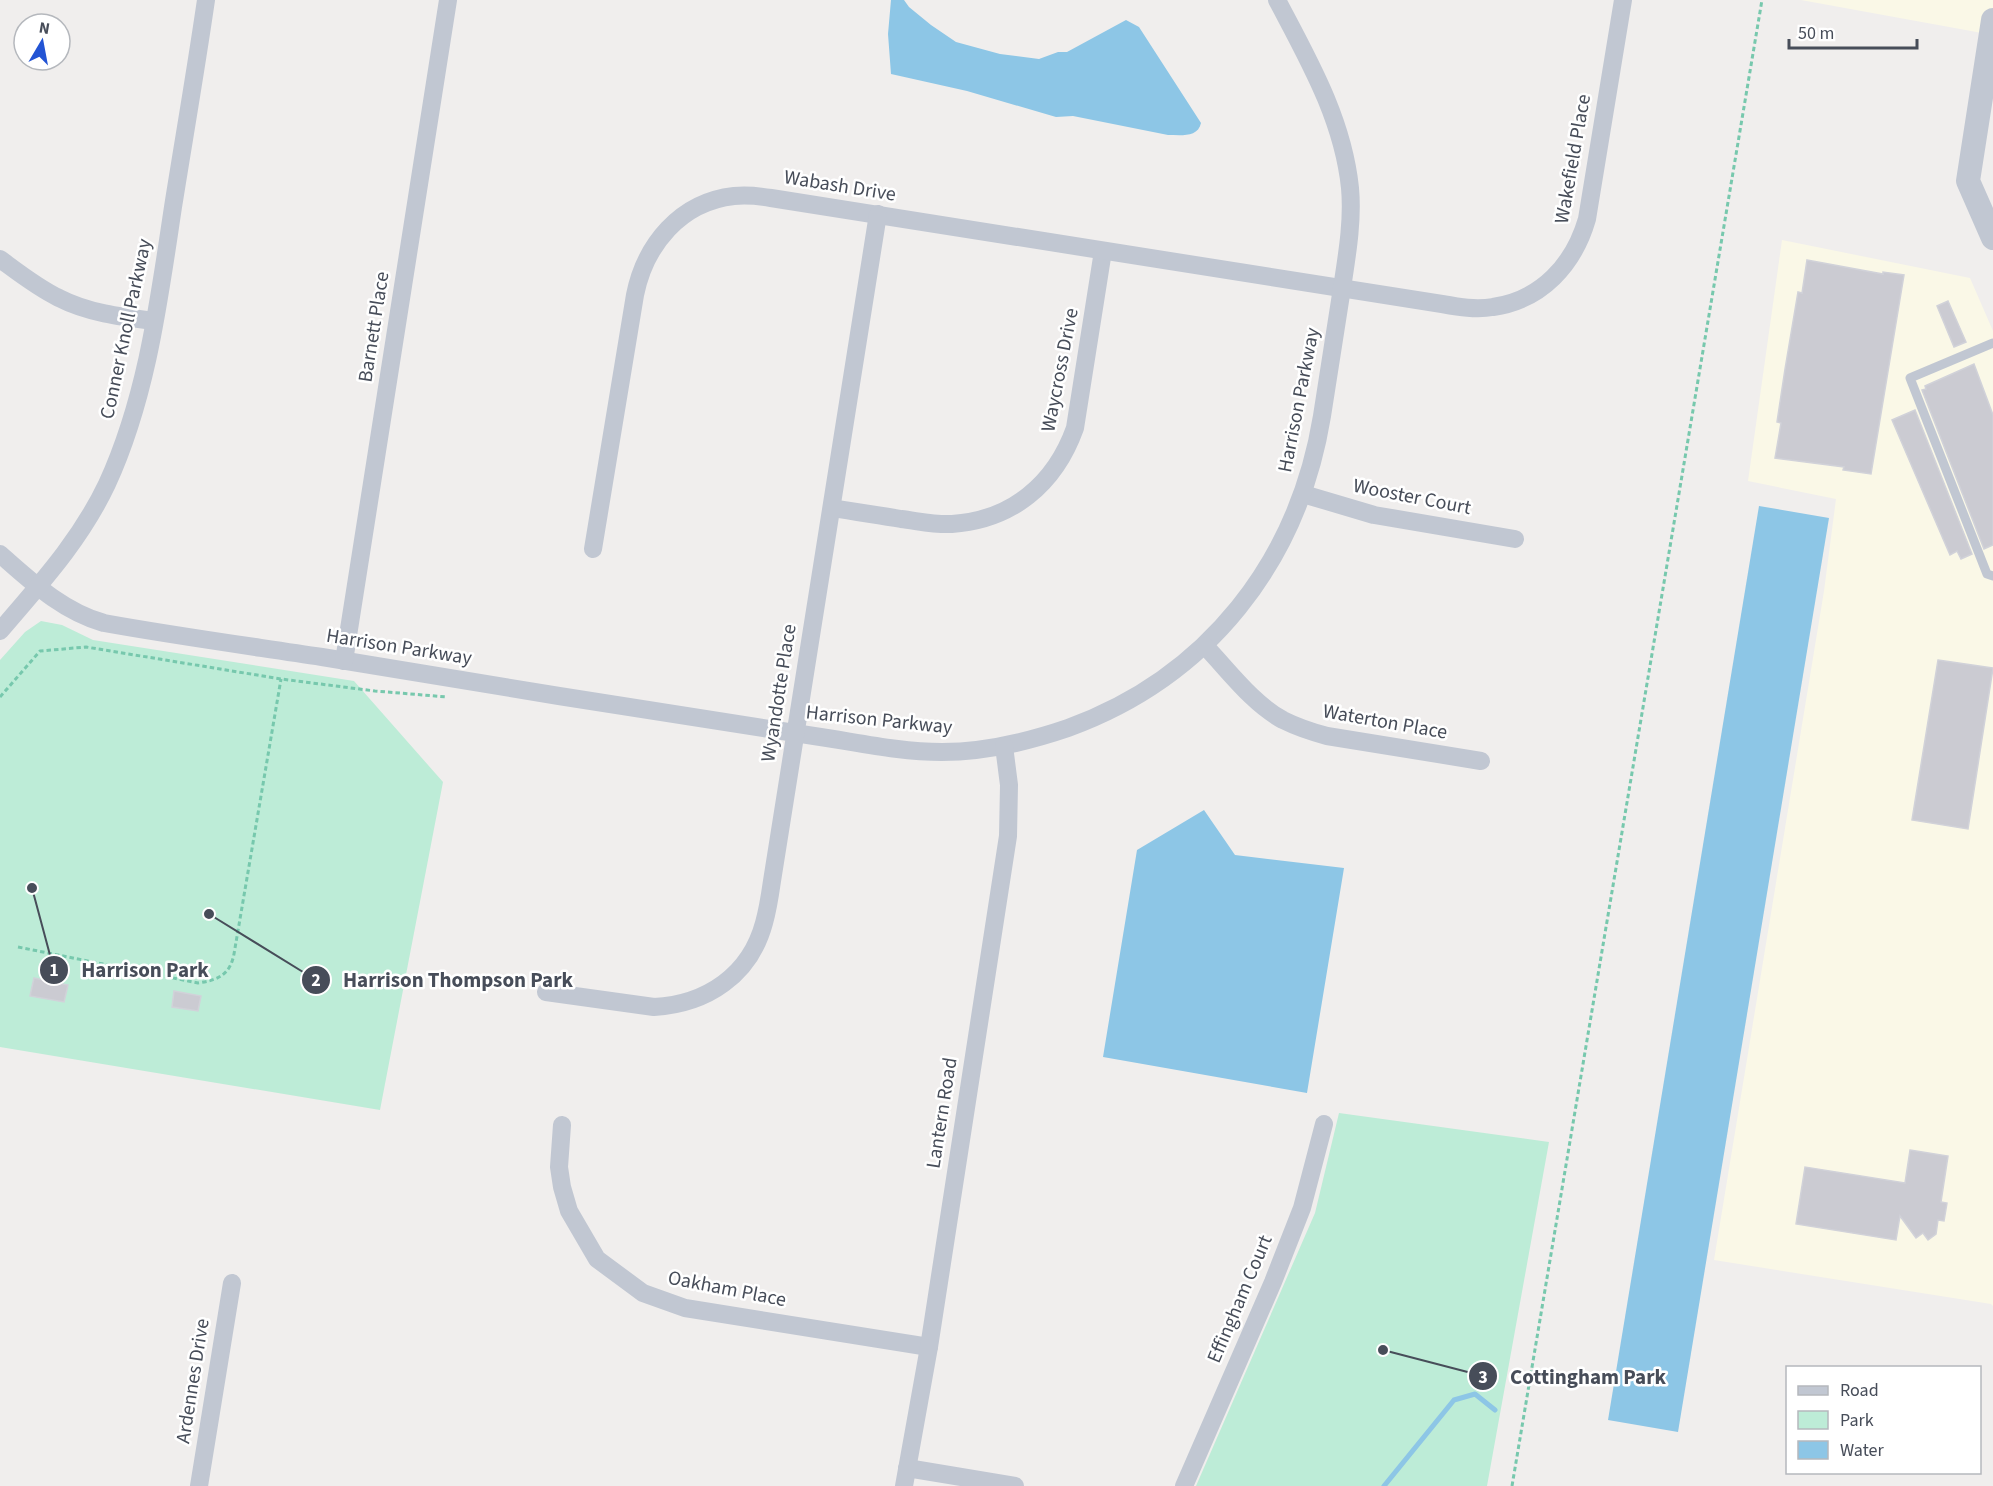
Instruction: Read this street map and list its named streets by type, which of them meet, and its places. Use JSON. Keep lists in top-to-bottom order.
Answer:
{
  "streets": {
    "street": [
      "Wakefield Place",
      "Wabash Drive",
      "Barnett Place",
      "Conner Knoll Parkway",
      "Waycross Drive",
      "Harrison Parkway",
      "Wooster Court",
      "Wyandotte Place",
      "Waterton Place",
      "Lantern Road",
      "Oakham Place",
      "Effingham Court",
      "Ardennes Drive"
    ]
  },
  "crossings": [
    ["Wakefield Place", "Wabash Drive"],
    ["Wakefield Place", "Harrison Parkway"],
    ["Wabash Drive", "Waycross Drive"],
    ["Wabash Drive", "Harrison Parkway"],
    ["Wabash Drive", "Wyandotte Place"],
    ["Barnett Place", "Harrison Parkway"],
    ["Conner Knoll Parkway", "Harrison Parkway"],
    ["Waycross Drive", "Wyandotte Place"],
    ["Harrison Parkway", "Wooster Court"],
    ["Harrison Parkway", "Wyandotte Place"],
    ["Harrison Parkway", "Waterton Place"],
    ["Harrison Parkway", "Lantern Road"],
    ["Lantern Road", "Oakham Place"]
  ],
  "places": ["Harrison Park", "Harrison Thompson Park", "Cottingham Park"],
  "legend": ["Road", "Park", "Water"],
  "scale_bar": "50 m",
  "north": "top"
}
